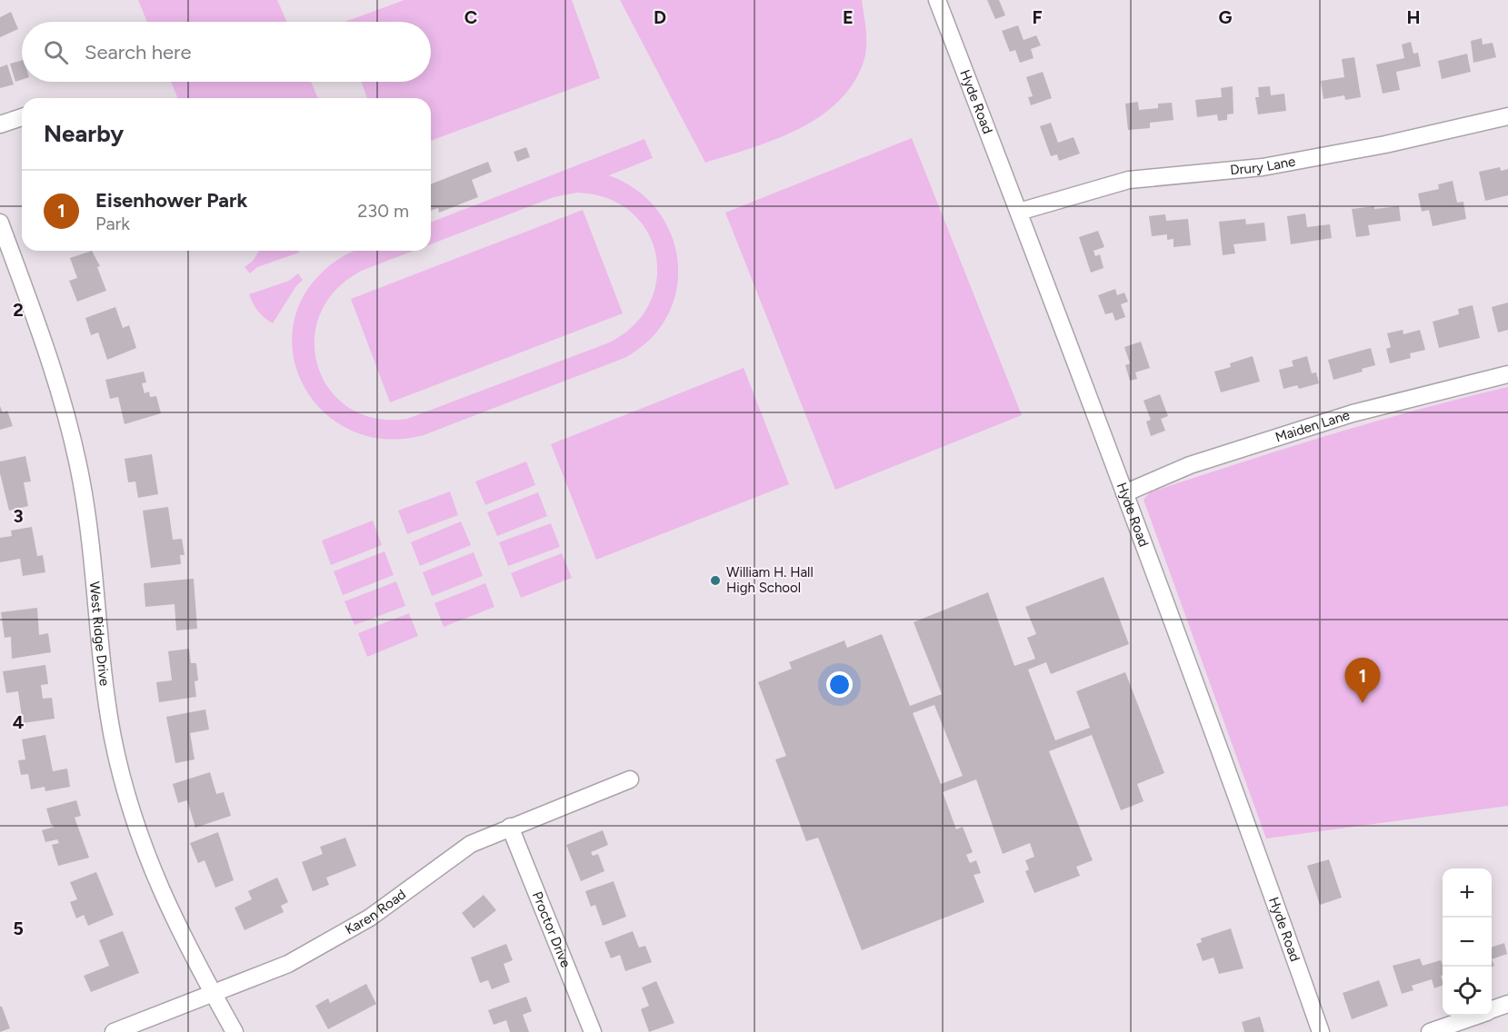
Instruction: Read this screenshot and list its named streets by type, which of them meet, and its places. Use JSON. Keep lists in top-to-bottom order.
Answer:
{
  "streets": {
    "street": [
      "Hyde Road",
      "Drury Lane",
      "Maiden Lane",
      "West Ridge Drive",
      "Karen Road",
      "Proctor Drive"
    ]
  },
  "crossings": [
    ["Hyde Road", "Drury Lane"],
    ["Hyde Road", "Maiden Lane"],
    ["West Ridge Drive", "Karen Road"],
    ["Karen Road", "Proctor Drive"]
  ],
  "places": ["William H. Hall High School"],
  "page": {
    "search": "Search here",
    "heading": "Nearby",
    "list": [
      {
        "mark": "1",
        "name": "Eisenhower Park",
        "note": "Park",
        "value": "230 m"
      }
    ],
    "pins": "1",
    "map_buttons": ["+", "−"]
  },
  "grid": {
    "columns": [
      "C",
      "D",
      "E",
      "F",
      "G",
      "H"
    ],
    "rows": [
      "2",
      "3",
      "4",
      "5"
    ]
  }
}
